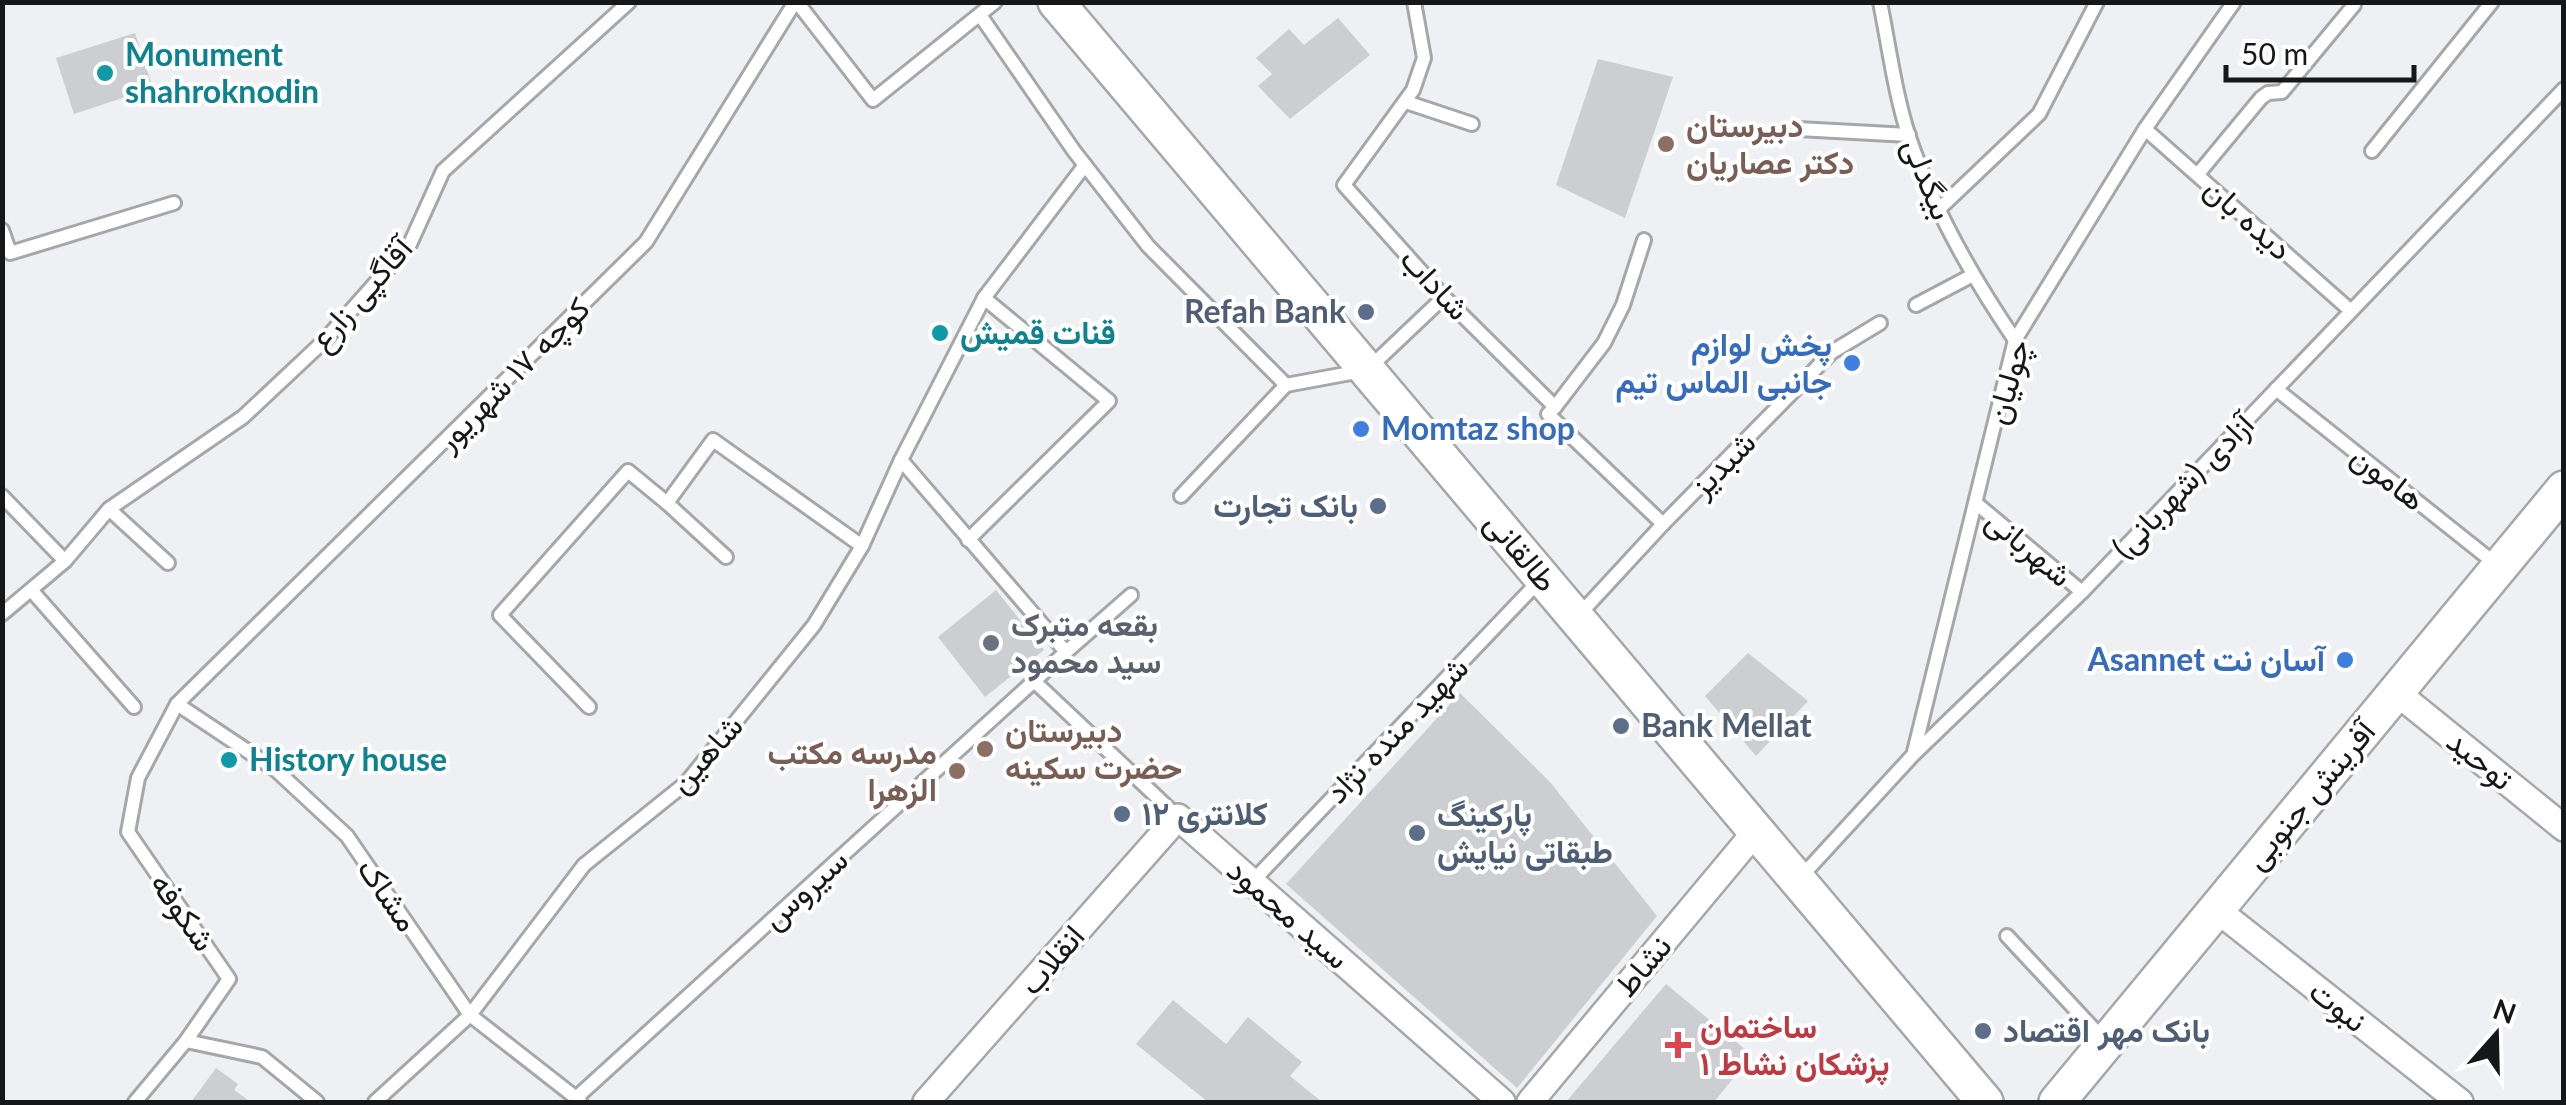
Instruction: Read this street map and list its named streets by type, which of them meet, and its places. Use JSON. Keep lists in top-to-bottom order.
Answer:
{
  "streets": {
    "main road": ["طالقانی", "آفرینش جنوبی"],
    "street": [
      "توحید",
      "سید محمود",
      "انقلاب",
      "نشاط",
      "نبوت"
    ],
    "lane": [
      "بیگدلی",
      "دیده بان",
      "شاداب",
      "آقاگپی زارع",
      "کوچه ۱۷ شهریور",
      "چولیان",
      "شبدیز",
      "هامون",
      "آزادی (شهربانی)",
      "شهربانی",
      "شهید منده نژاد",
      "شاهین",
      "سیروس",
      "مشاک",
      "شکوفه"
    ]
  },
  "crossings": [
    ["بیگدلی", "چولیان"],
    ["دیده بان", "چولیان"],
    ["دیده بان", "آزادی (شهربانی)"],
    ["شاداب", "شبدیز"],
    ["کوچه ۱۷ شهریور", "مشاک"],
    ["کوچه ۱۷ شهریور", "شکوفه"],
    ["چولیان", "آزادی (شهربانی)"],
    ["چولیان", "شهربانی"],
    ["شبدیز", "طالقانی"],
    ["هامون", "آزادی (شهربانی)"],
    ["هامون", "آفرینش جنوبی"],
    ["آزادی (شهربانی)", "شهربانی"],
    ["آزادی (شهربانی)", "طالقانی"],
    ["طالقانی", "شهید منده نژاد"],
    ["طالقانی", "نشاط"],
    ["شهید منده نژاد", "سید محمود"],
    ["شاهین", "مشاک"],
    ["توحید", "آفرینش جنوبی"],
    ["آفرینش جنوبی", "نبوت"],
    ["سیروس", "مشاک"],
    ["سیروس", "سید محمود"],
    ["مشاک", "شکوفه"],
    ["سید محمود", "انقلاب"]
  ],
  "places": {
    "other": [
      "Monument shahroknodin",
      "دبیرستان دکتر عصاریان",
      "Refah Bank",
      "قنات قمیش",
      "پخش لوازم جانبی الماس تیم",
      "Momtaz shop",
      "بانک تجارت",
      "بقعه متبرک سید محمود",
      "Asannet آسان نت",
      "Bank Mellat",
      "دبیرستان حضرت سکینه",
      "History house",
      "مدرسه مکتب الزهرا",
      "کلانتری ۱۲",
      "پارکینگ طبقاتی نیایش",
      "بانک مهر اقتصاد"
    ],
    "health": ["ساختمان پزشکان نشاط ۱"]
  },
  "scale_bar": "50 m",
  "north": "top"
}
